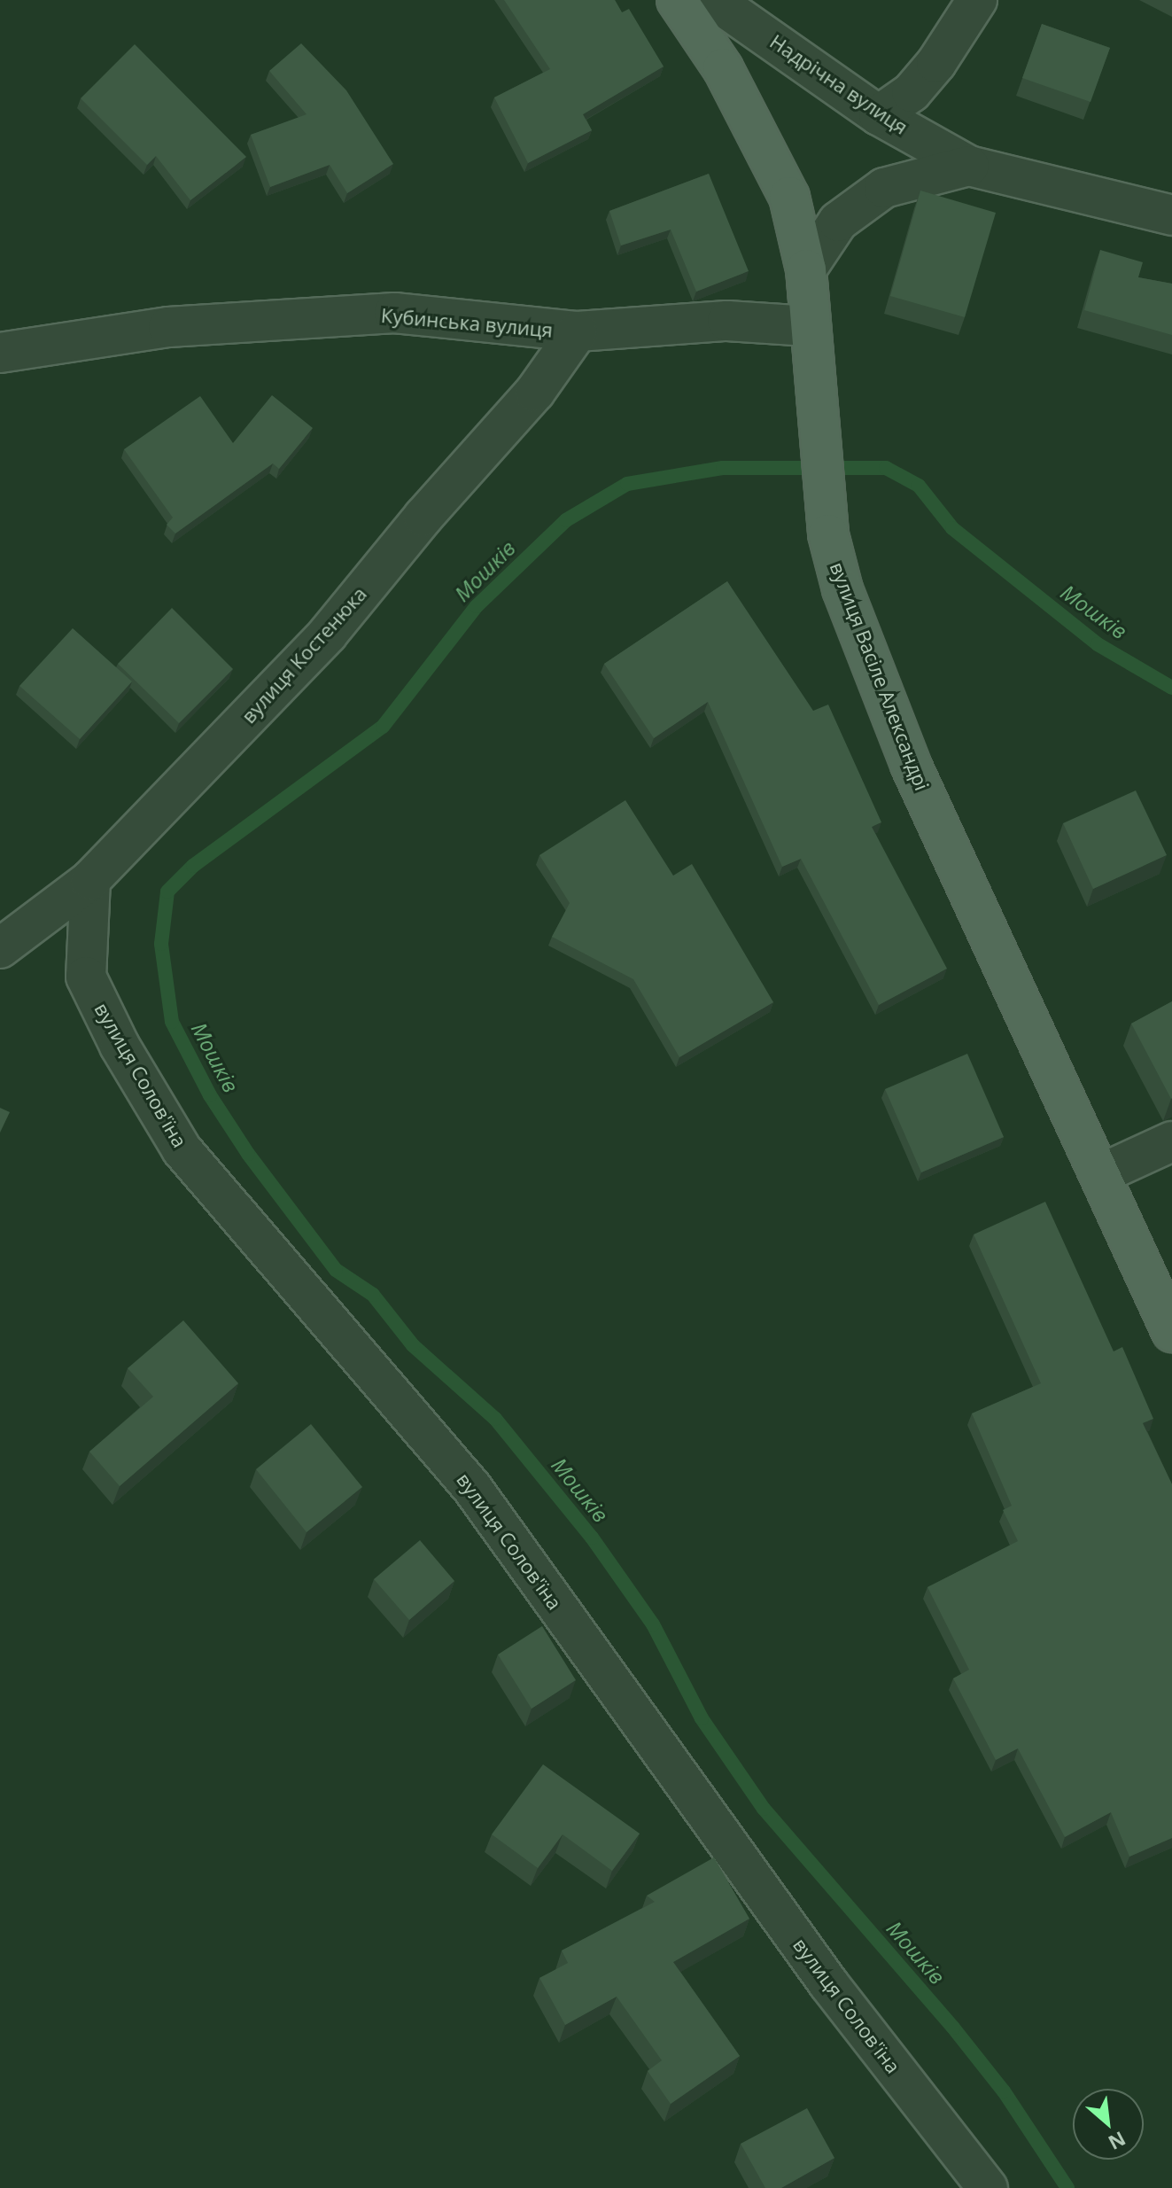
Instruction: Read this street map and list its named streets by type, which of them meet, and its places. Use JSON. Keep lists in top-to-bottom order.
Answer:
{
  "streets": {
    "main road": ["вулиця Васіле Александрі"],
    "street": [
      "Надрічна вулиця",
      "Кубинська вулиця",
      "вулиця Костенюка",
      "вулиця Солов'їна"
    ]
  },
  "crossings": [
    ["Кубинська вулиця", "вулиця Костенюка"],
    ["Кубинська вулиця", "вулиця Васіле Александрі"],
    ["вулиця Костенюка", "вулиця Солов'їна"]
  ],
  "water": ["Мошків"],
  "north": "bottom right"
}
